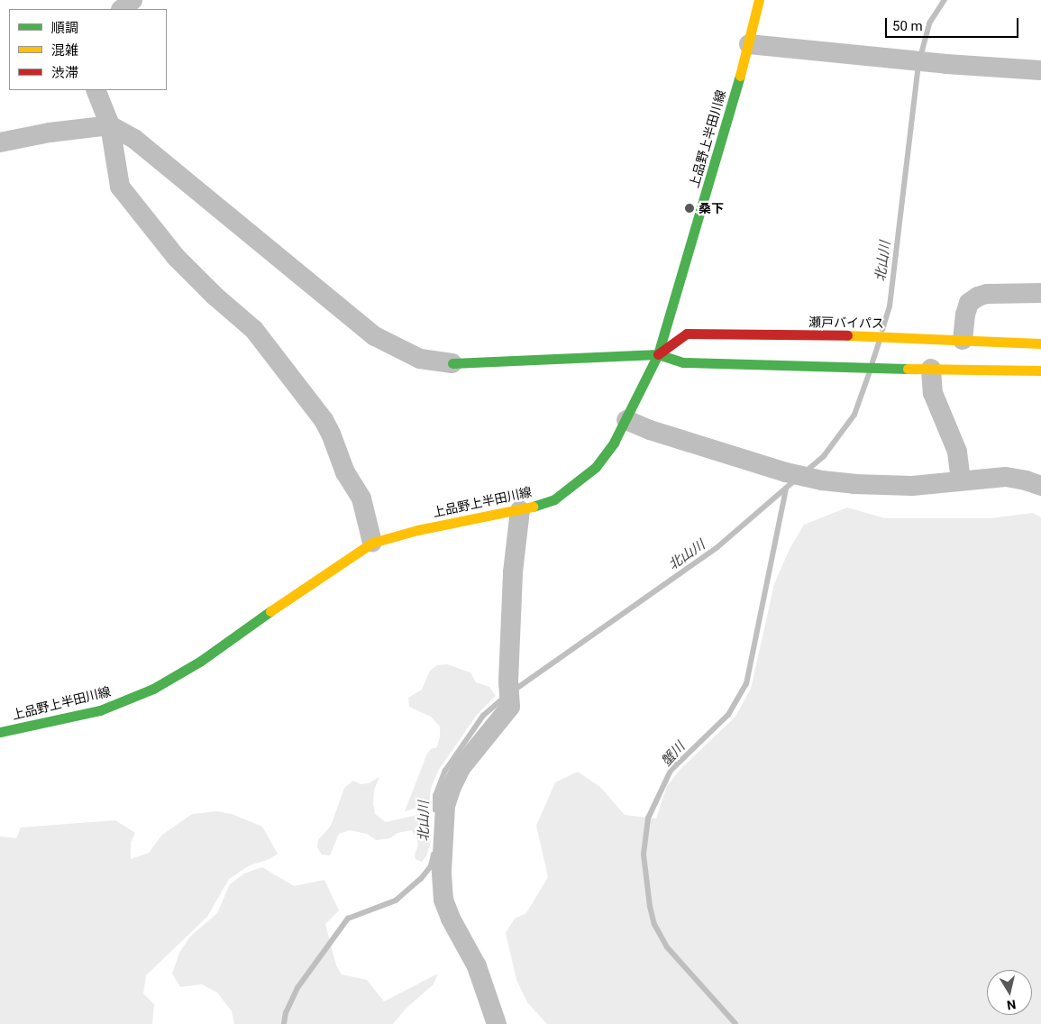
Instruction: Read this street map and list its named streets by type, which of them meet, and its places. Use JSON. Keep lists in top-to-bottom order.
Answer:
{
  "streets": {
    "main road": ["上品野上半田川線", "瀬戸バイパス"]
  },
  "crossings": [
    ["上品野上半田川線", "瀬戸バイパス"]
  ],
  "water": ["北山川", "蟹川"],
  "places": ["桑下"],
  "legend": ["順調", "混雑", "渋滞"],
  "scale_bar": "50 m",
  "north": "bottom"
}
